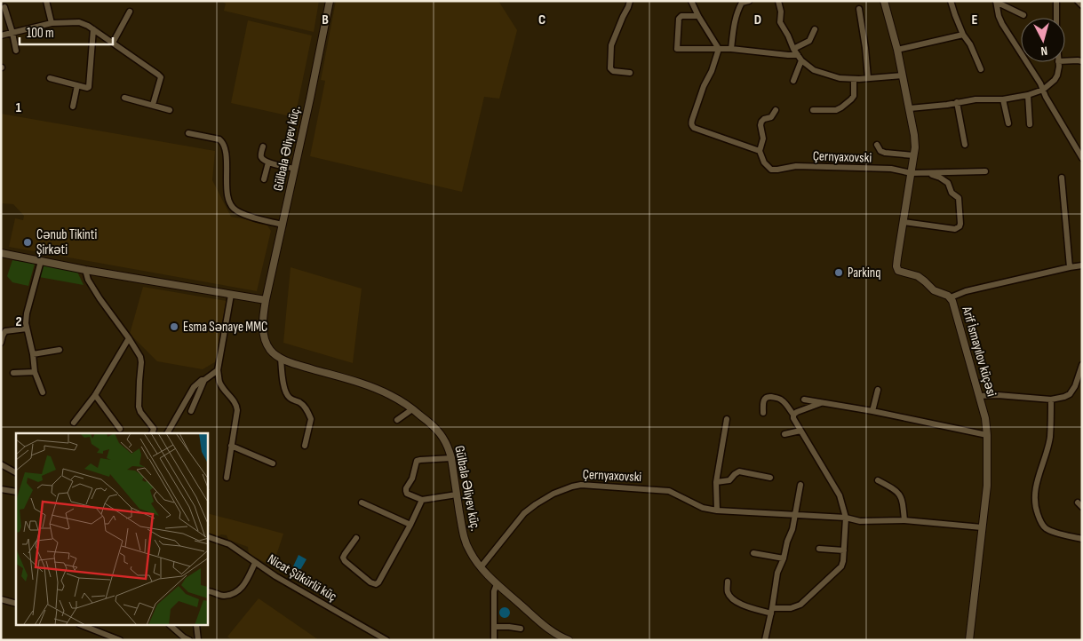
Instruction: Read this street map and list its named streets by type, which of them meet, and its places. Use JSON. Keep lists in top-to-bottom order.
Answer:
{
  "streets": {
    "street": [
      "Gülbala Əliyev küç.",
      "Çernyaxovski",
      "Arif İsmayılov küçəsi",
      "Nicat Şükürlü küç"
    ]
  },
  "crossings": [
    ["Gülbala Əliyev küç.", "Çernyaxovski"],
    ["Çernyaxovski", "Arif İsmayılov küçəsi"]
  ],
  "places": ["Cənub Tikinti Şirkəti", "Parkinq", "Esma Sənaye MMC"],
  "scale_bar": "100 m",
  "north": "bottom",
  "grid": {
    "columns": [
      "B",
      "C",
      "D",
      "E"
    ],
    "rows": ["1", "2"]
  }
}
